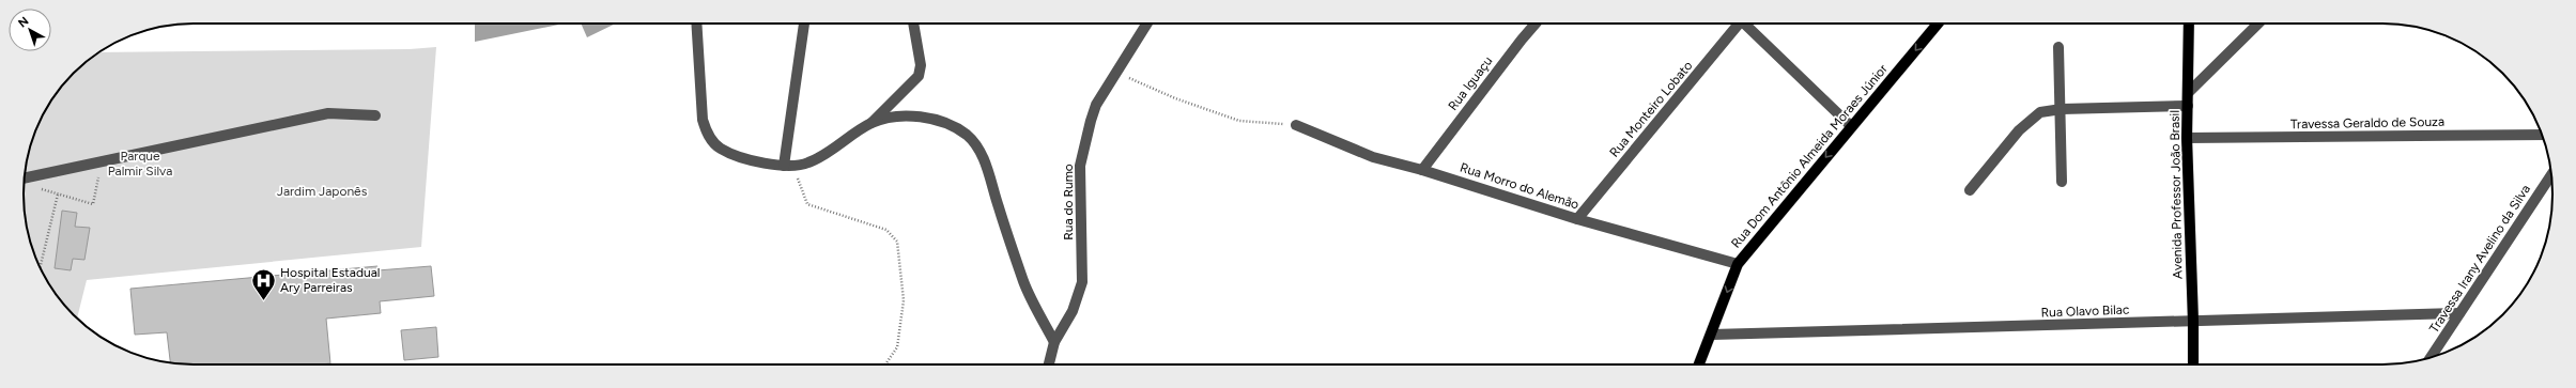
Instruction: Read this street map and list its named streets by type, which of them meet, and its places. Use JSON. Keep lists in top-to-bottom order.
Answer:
{
  "streets": {
    "main road": ["Rua Dom Antônio Almeida Moraes Júnior", "Avenida Professor João Brasil"],
    "street": [
      "Rua Iguaçu",
      "Rua Monteiro Lobato",
      "Travessa Geraldo de Souza",
      "Rua Morro do Alemão",
      "Rua do Rumo",
      "Travessa Irany Avelino da Silva",
      "Rua Olavo Bilac"
    ]
  },
  "crossings": [
    ["Rua Iguaçu", "Rua Morro do Alemão"],
    ["Rua Monteiro Lobato", "Rua Morro do Alemão"],
    ["Travessa Geraldo de Souza", "Avenida Professor João Brasil"],
    ["Rua Dom Antônio Almeida Moraes Júnior", "Rua Morro do Alemão"],
    ["Rua Dom Antônio Almeida Moraes Júnior", "Rua Olavo Bilac"],
    ["Avenida Professor João Brasil", "Rua Olavo Bilac"],
    ["Travessa Irany Avelino da Silva", "Rua Olavo Bilac"]
  ],
  "one_way": ["Rua Dom Antônio Almeida Moraes Júnior"],
  "parks": ["Parque Palmir Silva", "Jardim Japonês"],
  "places": {
    "hospital": ["Hospital Estadual Ary Parreiras"]
  },
  "north": "top left"
}
